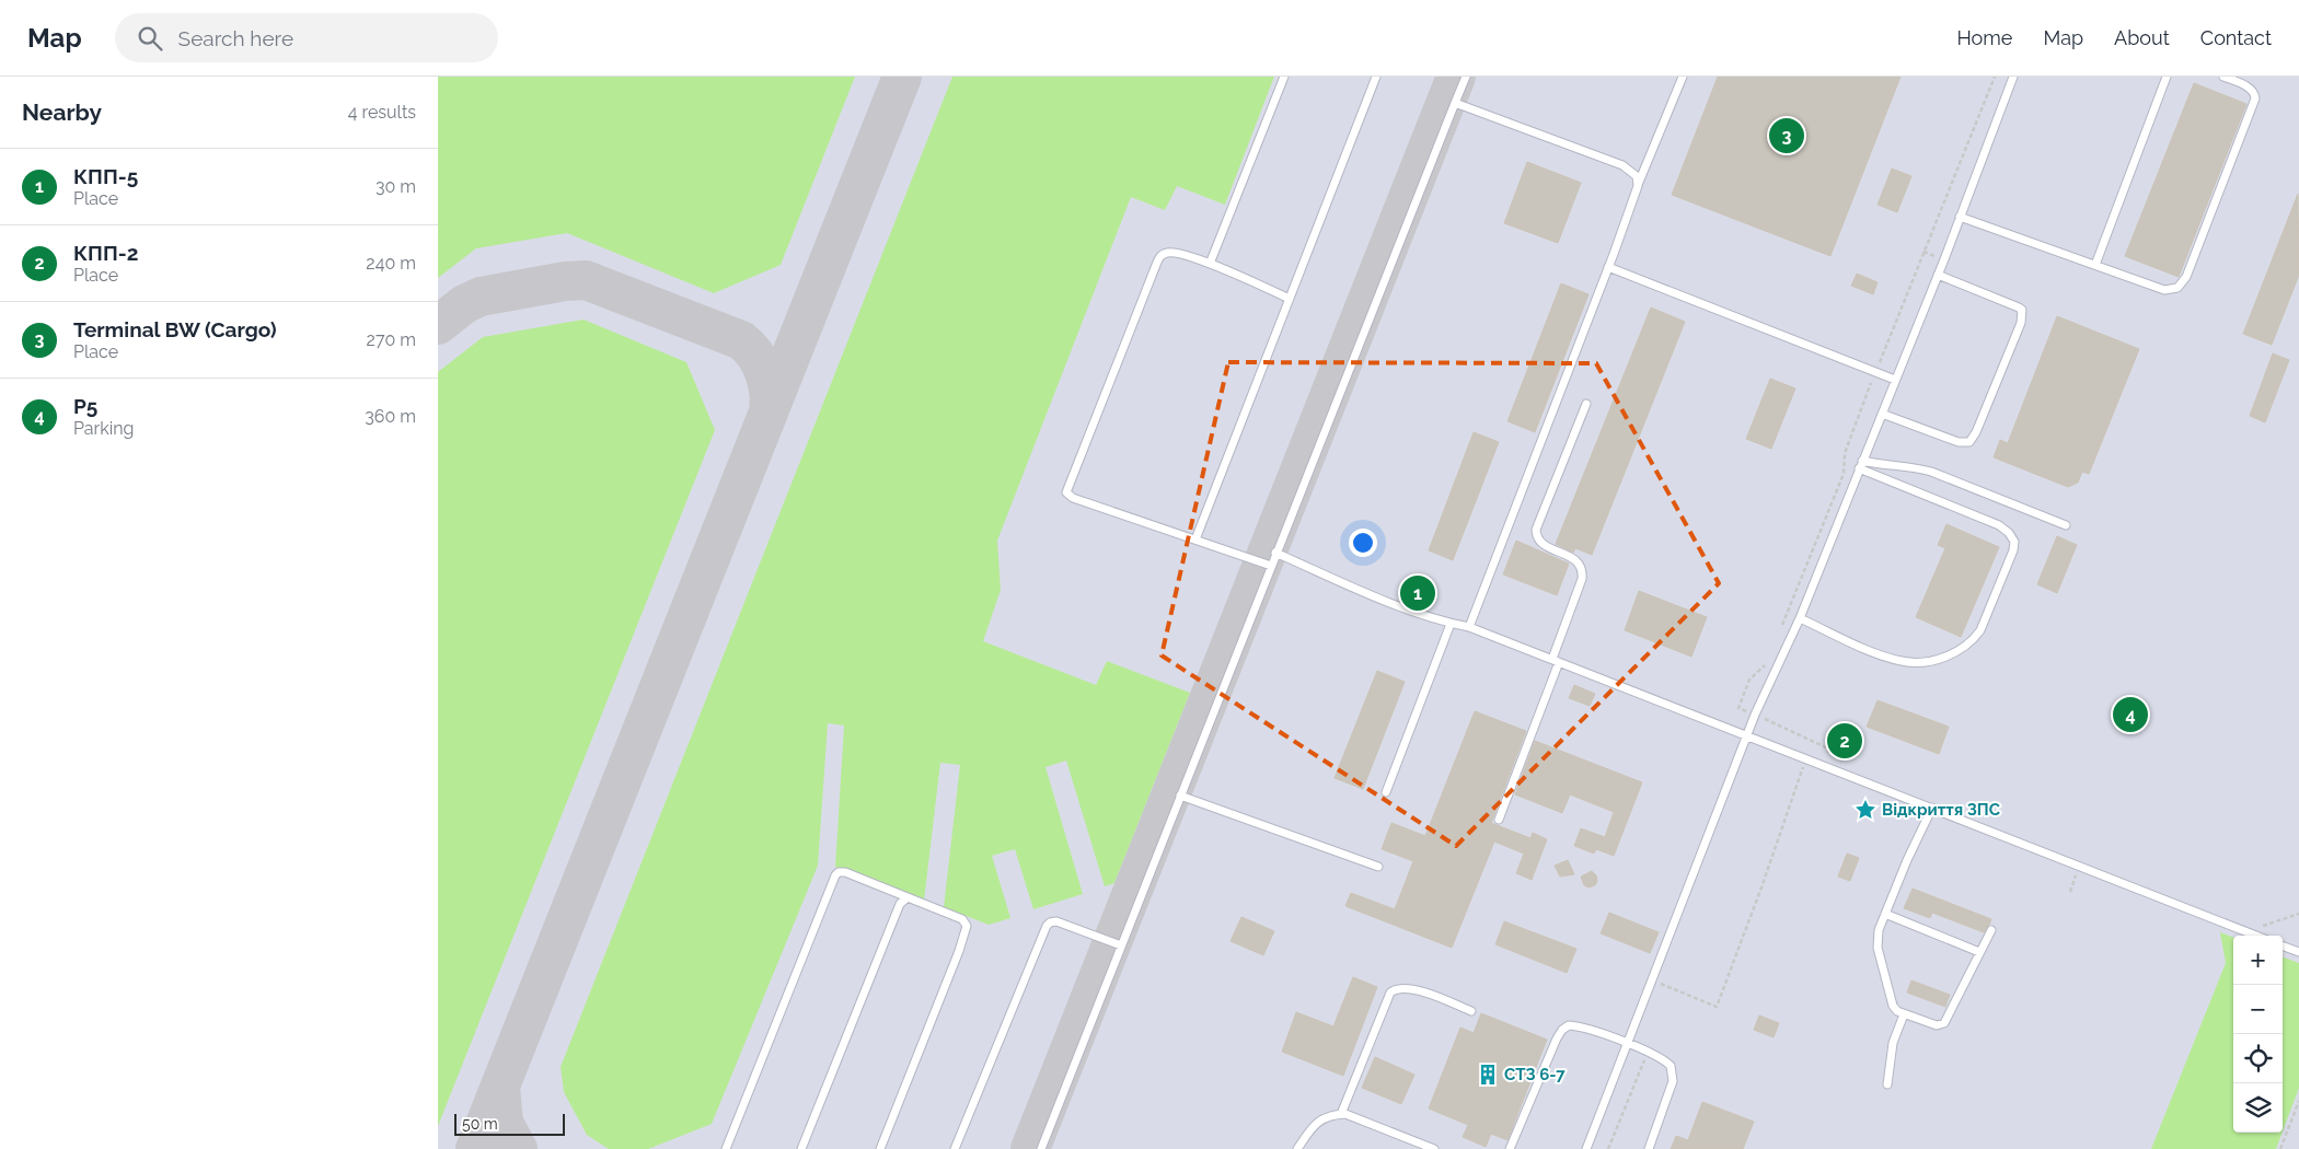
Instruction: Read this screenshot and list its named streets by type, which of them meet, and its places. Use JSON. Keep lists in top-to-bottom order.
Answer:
{
  "places": {
    "place": ["Відкриття ЗПС"],
    "building": ["СТЗ 6-7"]
  },
  "scale_bar": "50 m",
  "page": {
    "header": "Map",
    "search": "Search here",
    "nav": [
      "Home",
      "Map",
      "About",
      "Contact"
    ],
    "heading": ["Nearby", "4 results"],
    "pins": [
      "3",
      "1",
      "4",
      "2"
    ],
    "list": [
      {
        "mark": "1",
        "name": "КПП-5",
        "note": "Place",
        "value": "30 m"
      },
      {
        "mark": "2",
        "name": "КПП-2",
        "note": "Place",
        "value": "240 m"
      },
      {
        "mark": "3",
        "name": "Terminal BW (Cargo)",
        "note": "Place",
        "value": "270 m"
      },
      {
        "mark": "4",
        "name": "P5",
        "note": "Parking",
        "value": "360 m"
      }
    ],
    "map_buttons": ["+", "−"],
    "scale": "50 m"
  }
}
